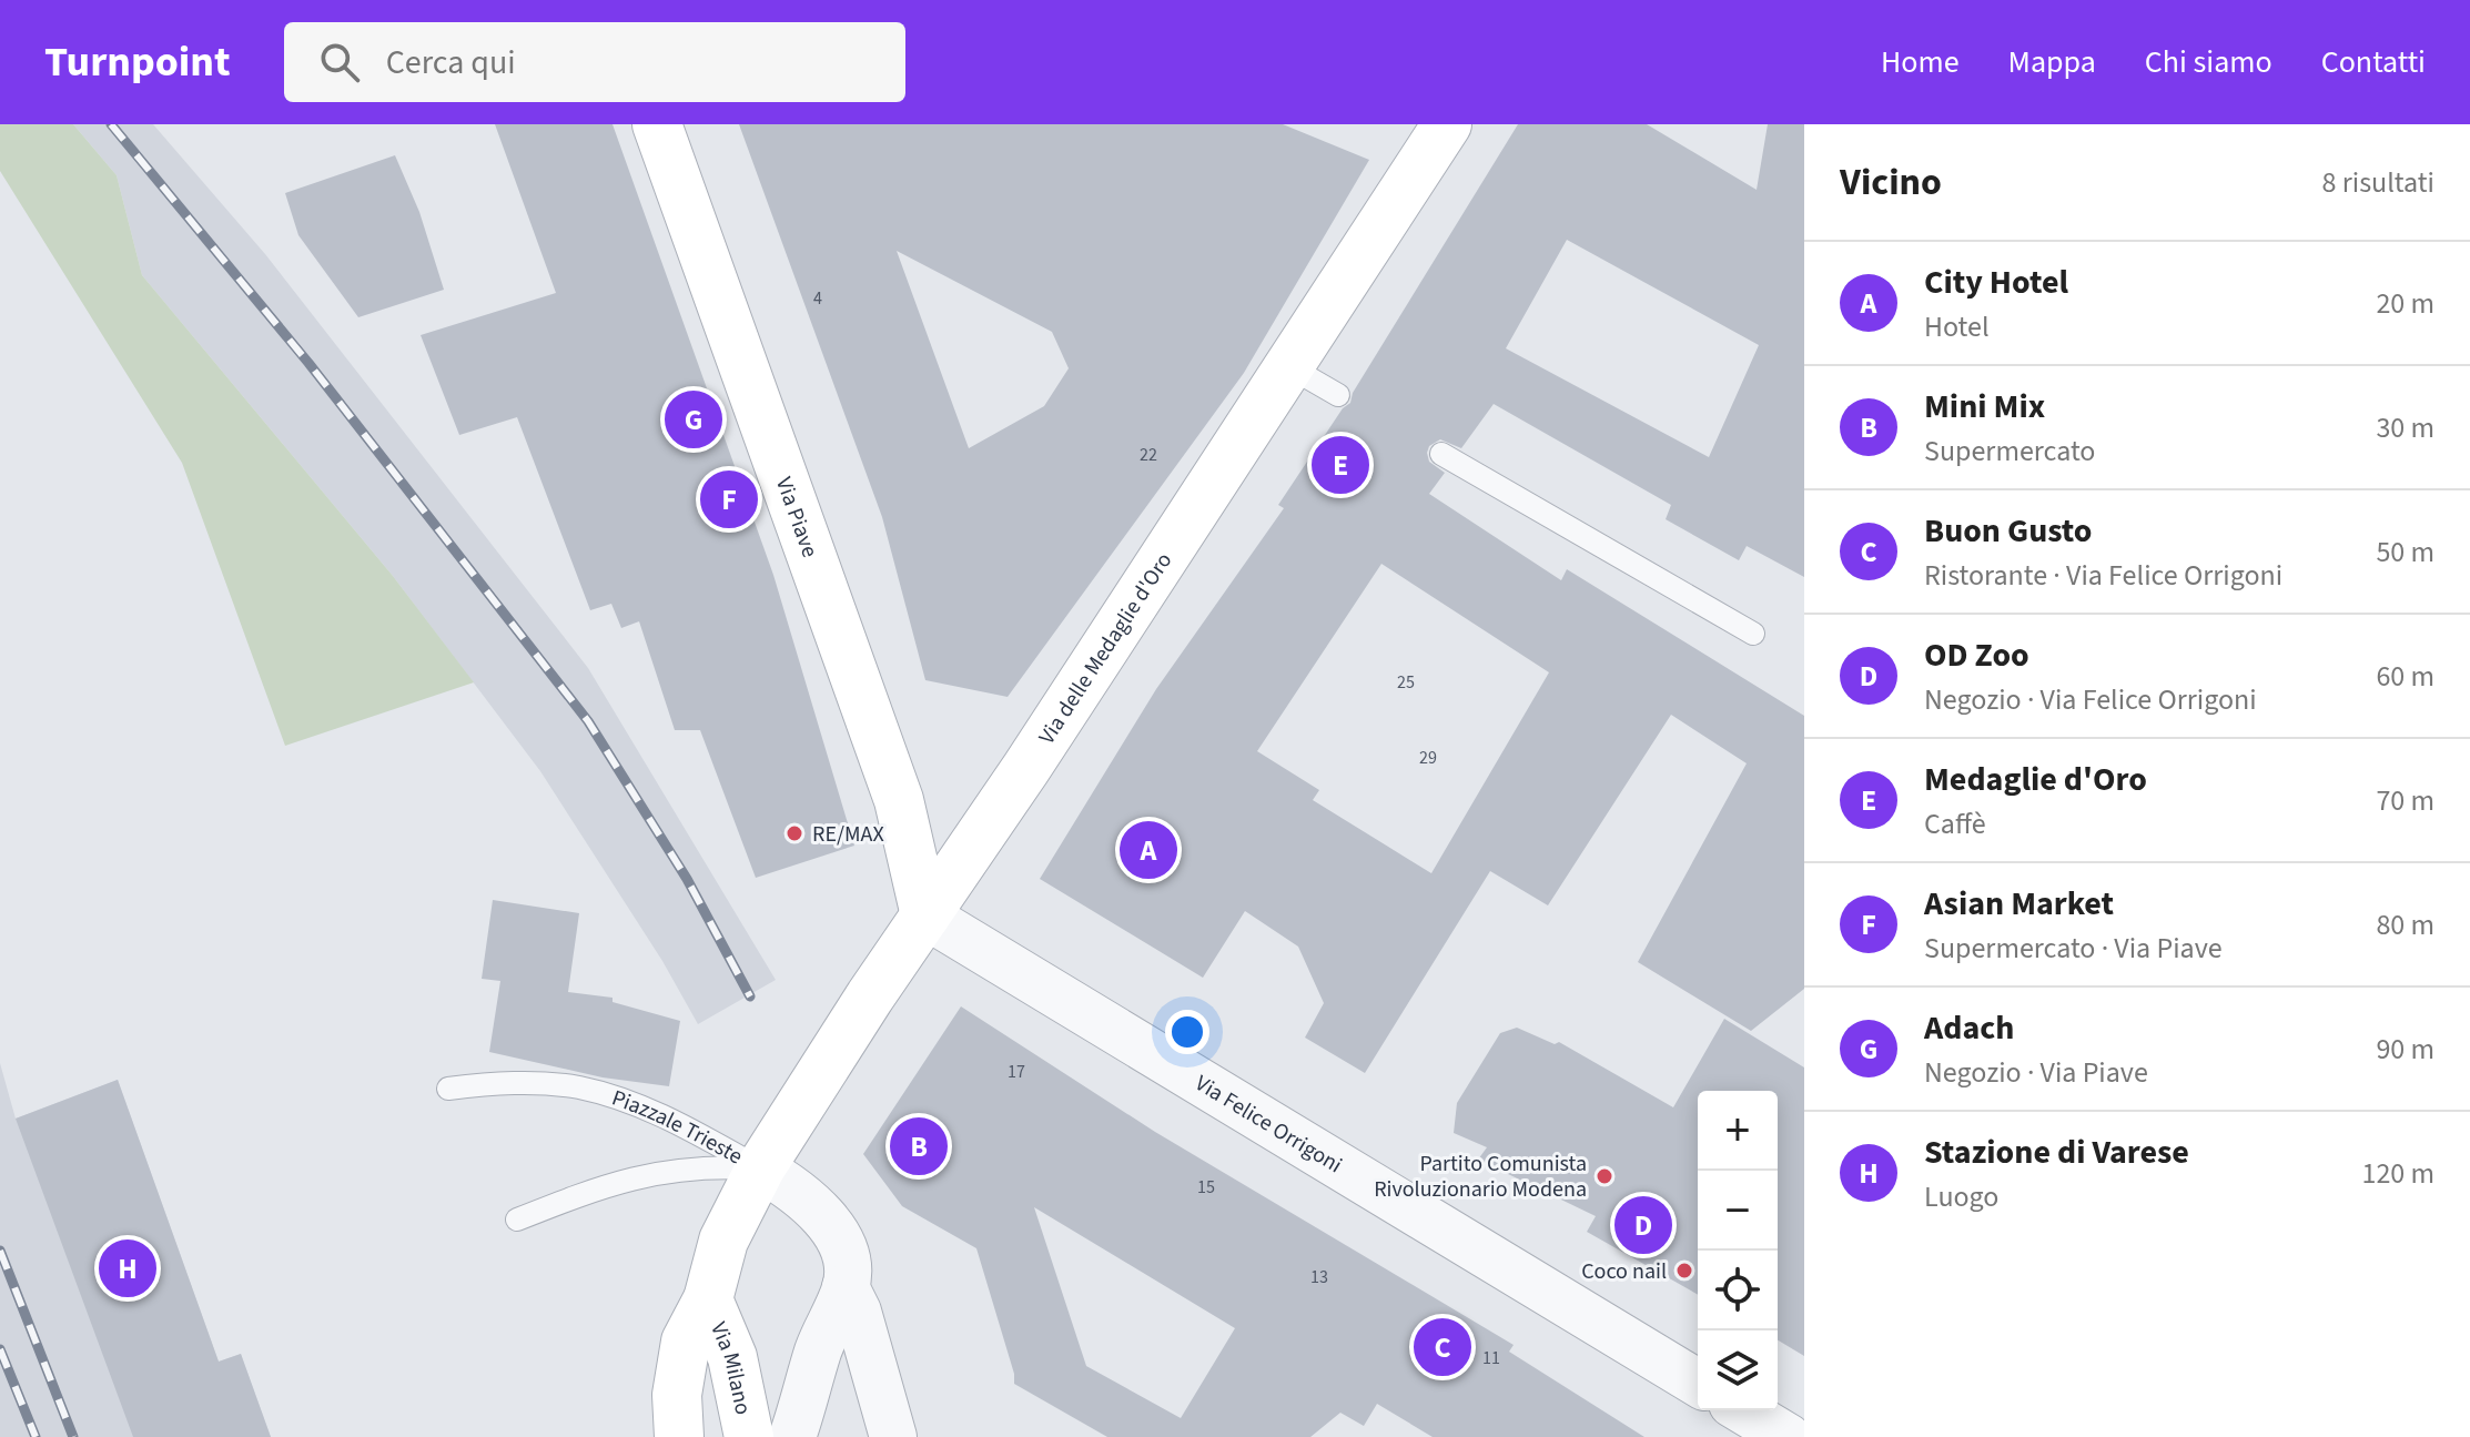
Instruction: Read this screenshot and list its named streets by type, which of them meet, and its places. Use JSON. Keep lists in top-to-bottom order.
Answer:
{
  "streets": {
    "main road": ["Via Piave", "Via delle Medaglie d'Oro", "Via Milano"],
    "street": ["Via Felice Orrigoni"],
    "lane": ["Piazzale Trieste"]
  },
  "crossings": [
    ["Via Piave", "Via delle Medaglie d'Oro"],
    ["Via Piave", "Via Felice Orrigoni"],
    ["Via delle Medaglie d'Oro", "Via Felice Orrigoni"],
    ["Via delle Medaglie d'Oro", "Piazzale Trieste"],
    ["Via delle Medaglie d'Oro", "Via Milano"],
    ["Piazzale Trieste", "Via Milano"]
  ],
  "places": ["RE/MAX", "Partito Comunista Rivoluzionario Modena", "Coco nail"],
  "house_numbers": [
    "4",
    "22",
    "25",
    "29",
    "17",
    "15",
    "13",
    "11"
  ],
  "page": {
    "header": "Turnpoint",
    "search": "Cerca qui",
    "nav": [
      "Home",
      "Mappa",
      "Chi siamo",
      "Contatti"
    ],
    "heading": ["Vicino", "8 risultati"],
    "list": [
      {
        "mark": "A",
        "name": "City Hotel",
        "note": "Hotel",
        "value": "20 m"
      },
      {
        "mark": "B",
        "name": "Mini Mix",
        "note": "Supermercato",
        "value": "30 m"
      },
      {
        "mark": "C",
        "name": "Buon Gusto",
        "note": "Ristorante · Via Felice Orrigoni",
        "value": "50 m"
      },
      {
        "mark": "D",
        "name": "OD Zoo",
        "note": "Negozio · Via Felice Orrigoni",
        "value": "60 m"
      },
      {
        "mark": "E",
        "name": "Medaglie d'Oro",
        "note": "Caffè",
        "value": "70 m"
      },
      {
        "mark": "F",
        "name": "Asian Market",
        "note": "Supermercato · Via Piave",
        "value": "80 m"
      },
      {
        "mark": "G",
        "name": "Adach",
        "note": "Negozio · Via Piave",
        "value": "90 m"
      },
      {
        "mark": "H",
        "name": "Stazione di Varese",
        "note": "Luogo",
        "value": "120 m"
      }
    ],
    "pins": [
      "G",
      "E",
      "F",
      "A",
      "B",
      "D",
      "H",
      "C"
    ],
    "map_buttons": ["+", "−"]
  }
}
